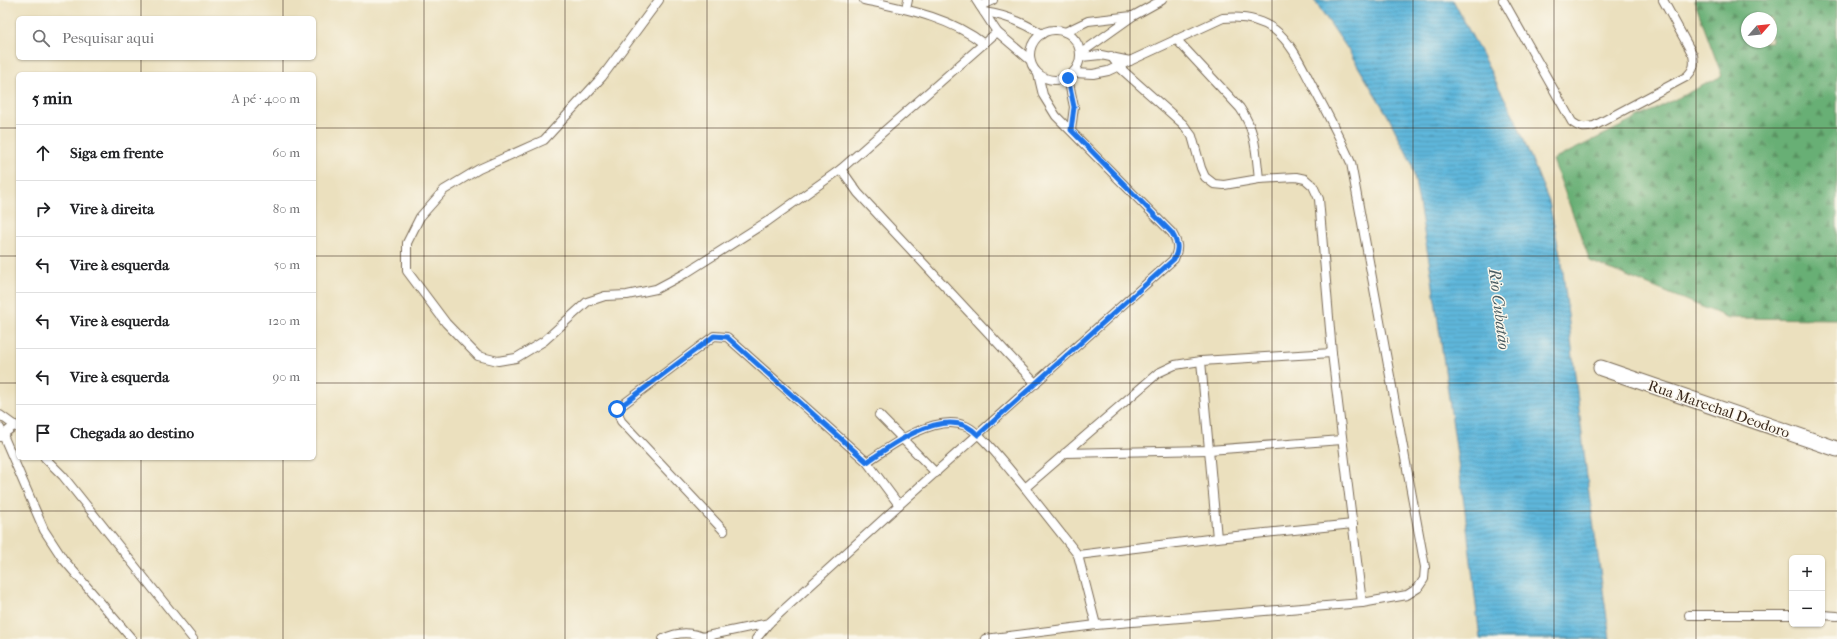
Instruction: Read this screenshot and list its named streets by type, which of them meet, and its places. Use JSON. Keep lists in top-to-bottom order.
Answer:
{
  "streets": {
    "street": ["Rua Marechal Deodoro"]
  },
  "water": ["Rio Cubatão"],
  "north": "top right",
  "page": {
    "search": "Pesquisar aqui",
    "heading": ["5 min", "A pé · 400 m"],
    "list": [
      ["Siga em frente", "60 m"],
      ["Vire à direita", "80 m"],
      ["Vire à esquerda", "50 m"],
      ["Vire à esquerda", "120 m"],
      ["Vire à esquerda", "90 m"],
      "Chegada ao destino"
    ],
    "map_buttons": ["+", "−"]
  }
}
